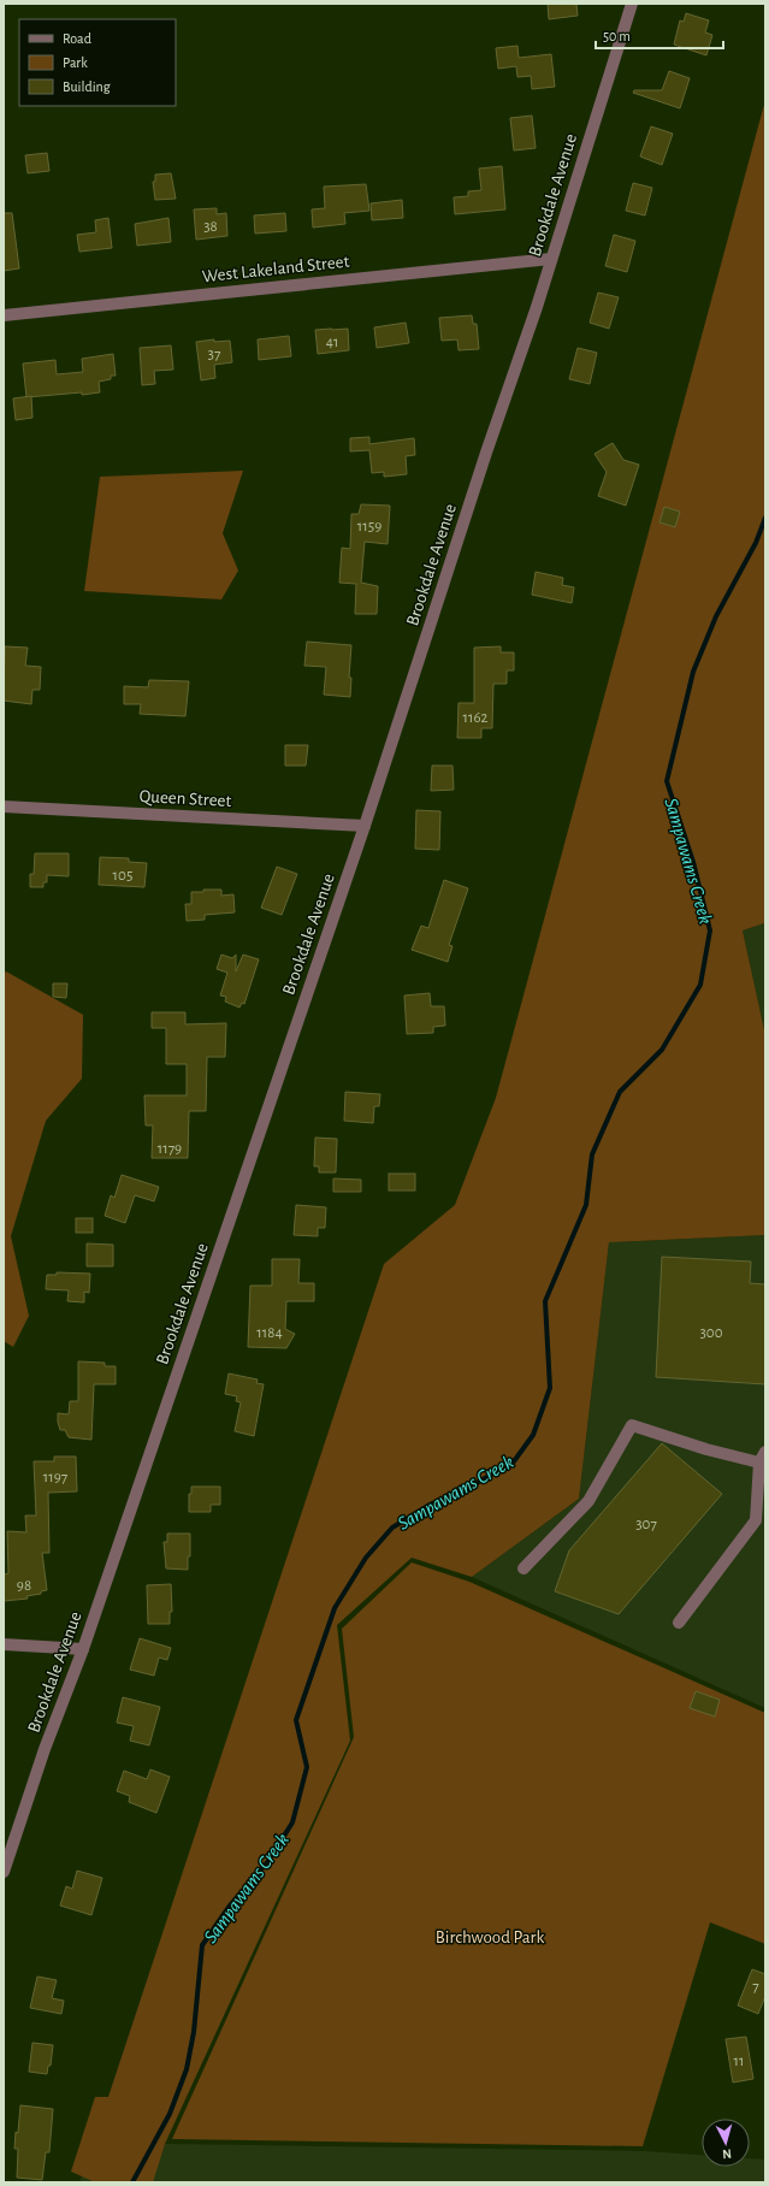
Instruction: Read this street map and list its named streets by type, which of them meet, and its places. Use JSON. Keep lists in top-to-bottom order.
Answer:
{
  "streets": {
    "street": ["Brookdale Avenue", "West Lakeland Street", "Queen Street"]
  },
  "crossings": [
    ["Brookdale Avenue", "West Lakeland Street"],
    ["Brookdale Avenue", "Queen Street"]
  ],
  "water": ["Sampawams Creek"],
  "parks": ["Birchwood Park"],
  "house_numbers": [
    "38",
    "41",
    "37",
    "1159",
    "1162",
    "105",
    "1179",
    "1184",
    "300",
    "1197",
    "307",
    "98",
    "7",
    "11"
  ],
  "legend": ["Road", "Park", "Building"],
  "scale_bar": "50 m",
  "north": "bottom"
}
